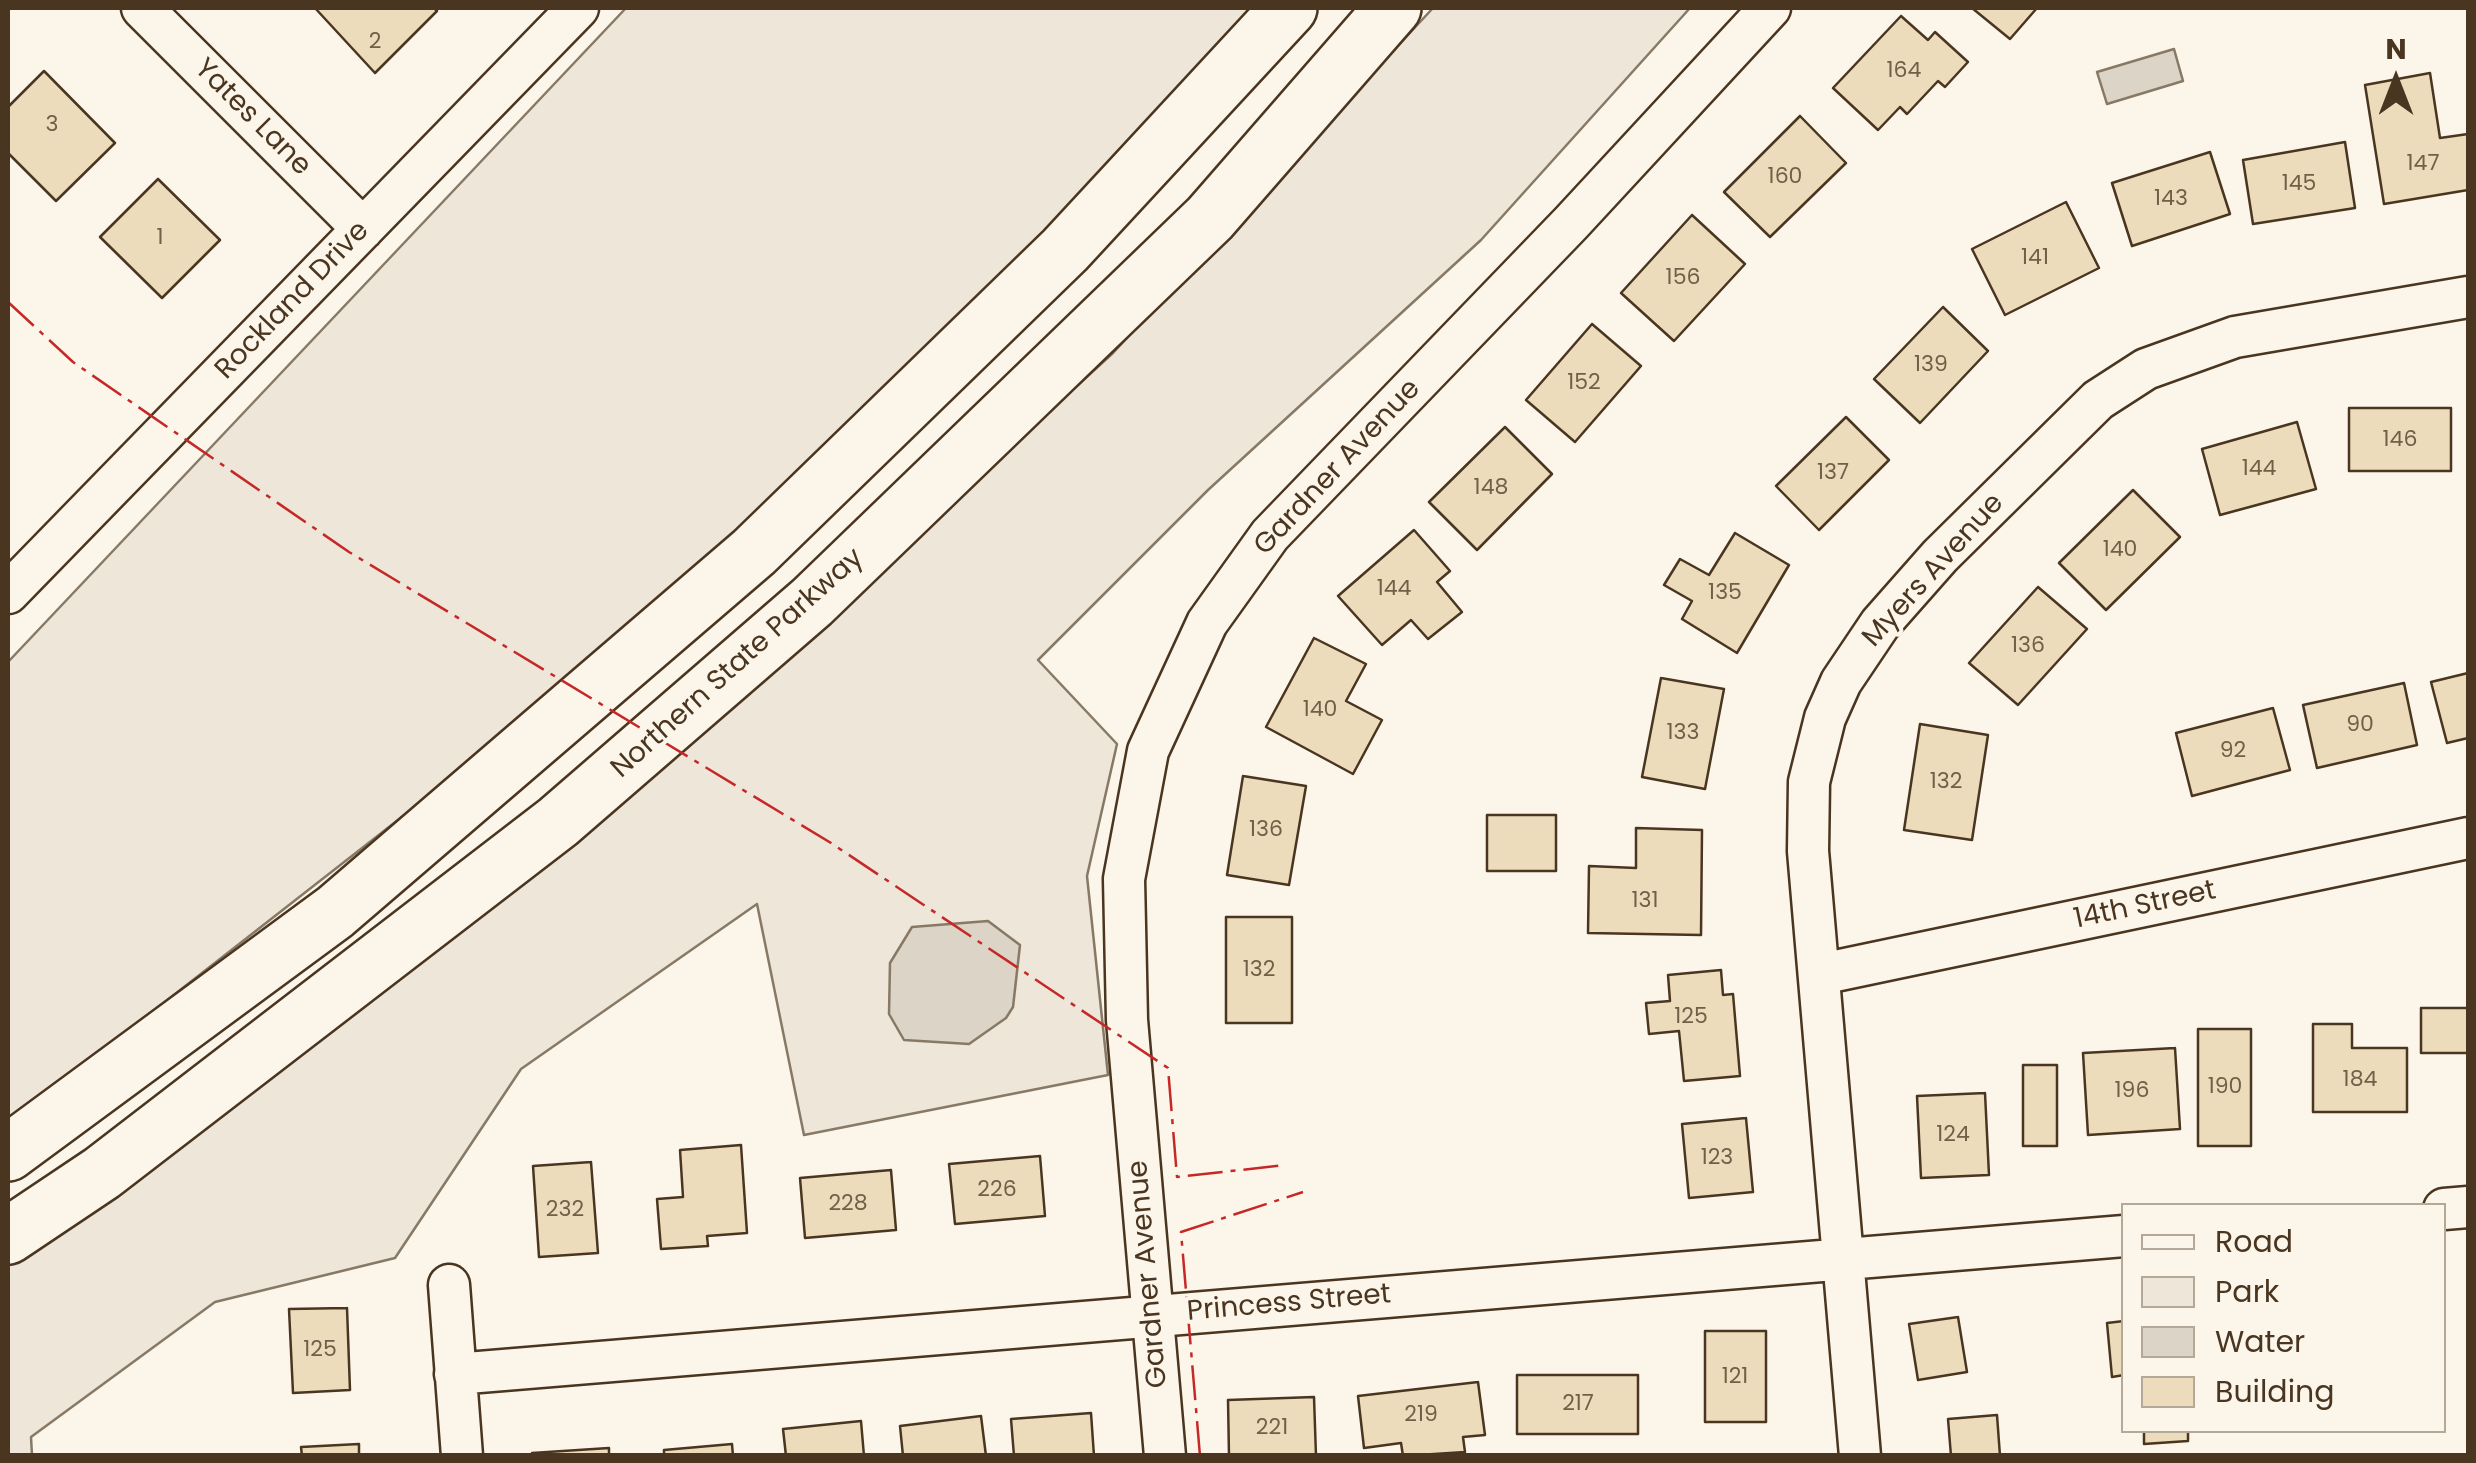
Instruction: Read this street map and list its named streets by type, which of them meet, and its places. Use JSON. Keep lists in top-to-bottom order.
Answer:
{
  "streets": {
    "highway": ["Northern State Parkway"],
    "street": [
      "Yates Lane",
      "Rockland Drive",
      "Gardner Avenue",
      "Myers Avenue",
      "14th Street",
      "Princess Street"
    ]
  },
  "crossings": [
    ["Yates Lane", "Rockland Drive"],
    ["Gardner Avenue", "Princess Street"],
    ["Myers Avenue", "14th Street"],
    ["Myers Avenue", "Princess Street"]
  ],
  "house_numbers": [
    "2",
    "164",
    "3",
    "147",
    "160",
    "145",
    "143",
    "1",
    "141",
    "156",
    "139",
    "152",
    "146",
    "144",
    "137",
    "148",
    "140",
    "144",
    "135",
    "136",
    "140",
    "90",
    "133",
    "92",
    "132",
    "136",
    "131",
    "132",
    "125",
    "184",
    "190",
    "196",
    "124",
    "123",
    "226",
    "228",
    "232",
    "125",
    "121",
    "217",
    "219",
    "221"
  ],
  "legend": [
    "Road",
    "Park",
    "Water",
    "Building"
  ],
  "north": "top"
}
